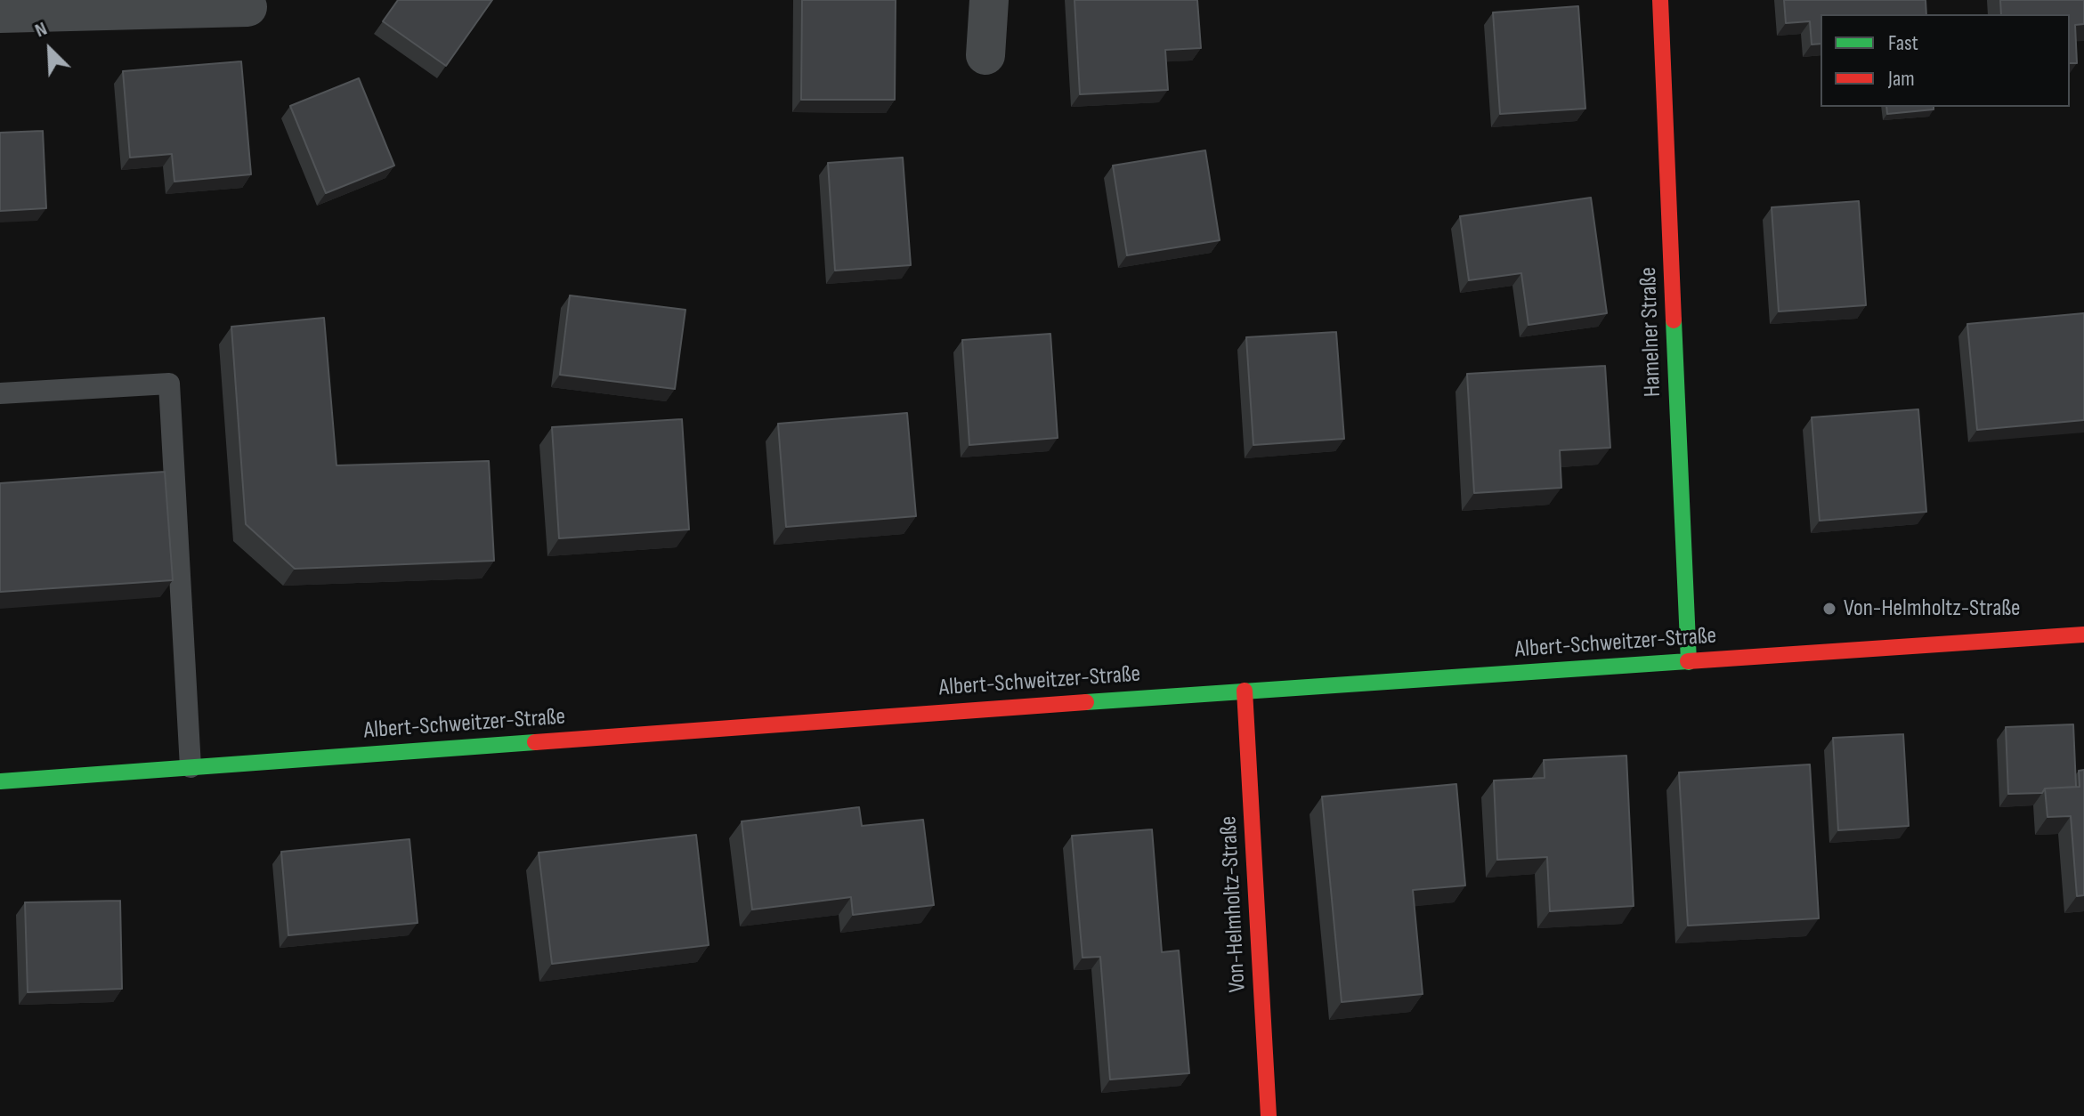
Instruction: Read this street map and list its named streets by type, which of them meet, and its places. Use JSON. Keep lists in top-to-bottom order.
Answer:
{
  "streets": {
    "street": ["Hamelner Straße", "Albert-Schweitzer-Straße", "Von-Helmholtz-Straße"]
  },
  "crossings": [
    ["Hamelner Straße", "Albert-Schweitzer-Straße"],
    ["Albert-Schweitzer-Straße", "Von-Helmholtz-Straße"]
  ],
  "places": ["Von-Helmholtz-Straße"],
  "legend": ["Fast", "Jam"],
  "north": "top left"
}
